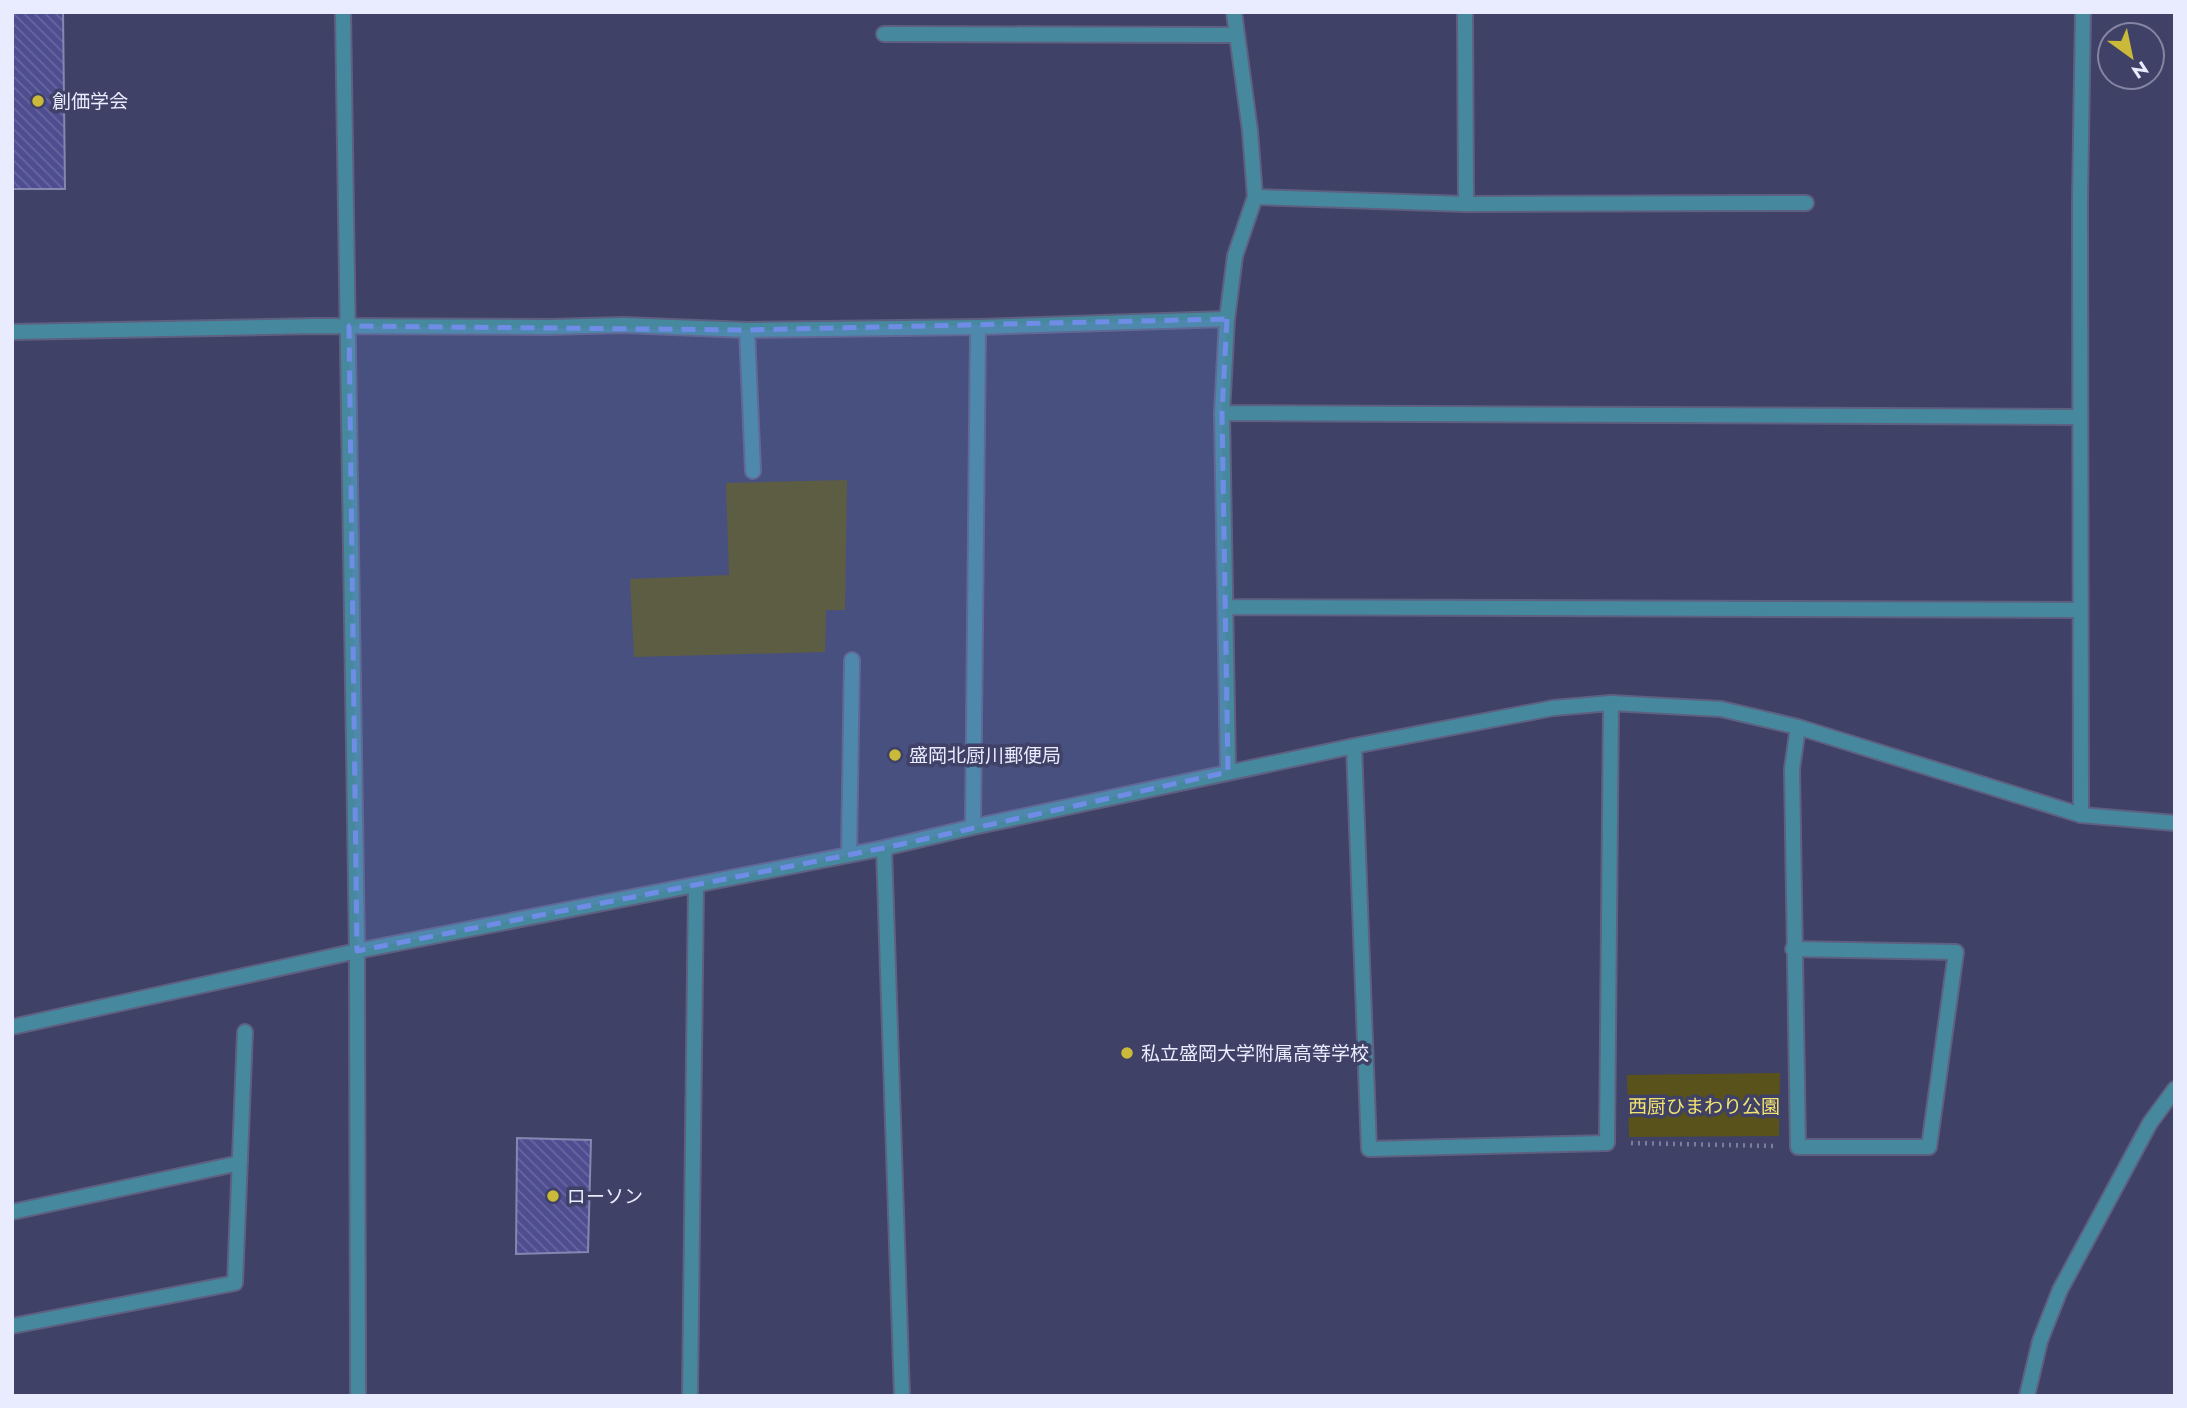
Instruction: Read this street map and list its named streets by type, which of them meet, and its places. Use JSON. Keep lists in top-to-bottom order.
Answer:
{
  "parks": ["西厨ひまわり公園"],
  "places": [
    "創価学会",
    "盛岡北厨川郵便局",
    "私立盛岡大学附属高等学校",
    "ローソン"
  ],
  "north": "bottom right"
}
